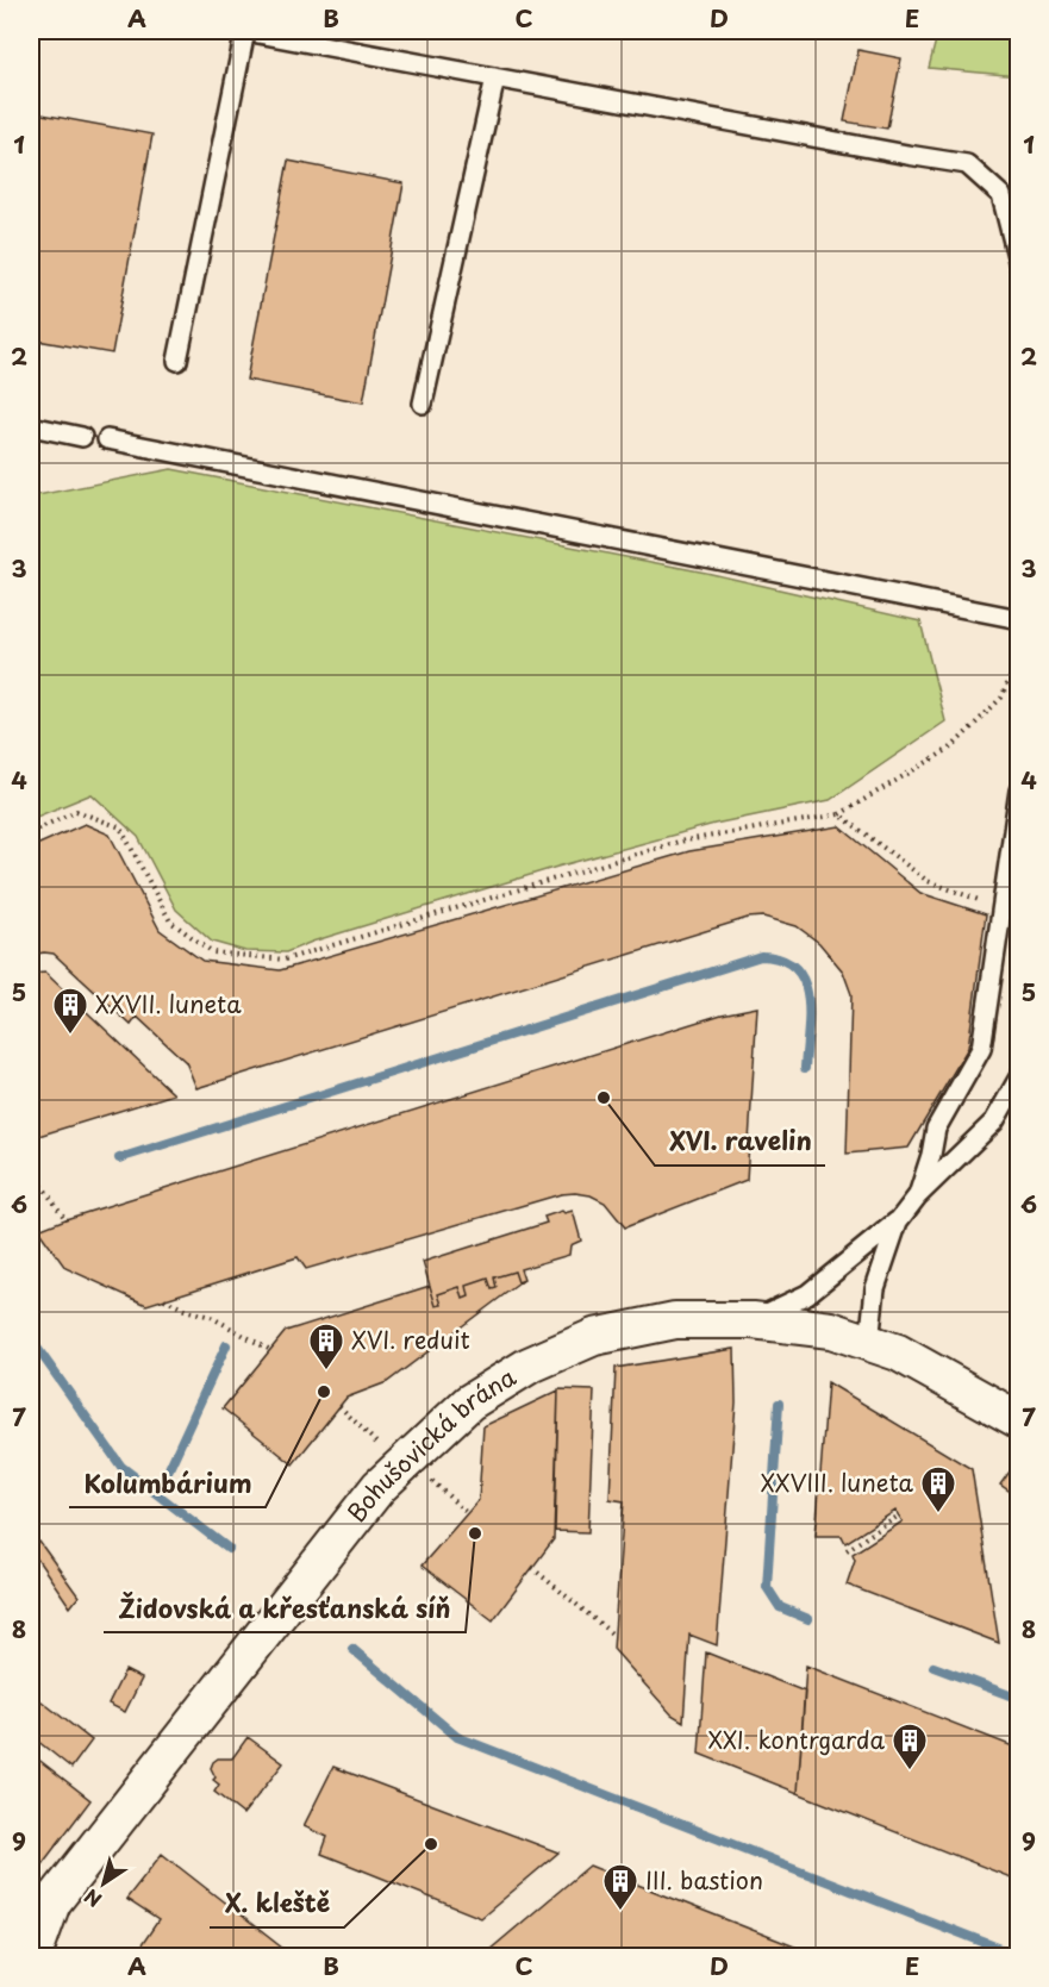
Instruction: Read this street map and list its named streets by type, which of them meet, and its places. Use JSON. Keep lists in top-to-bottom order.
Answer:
{
  "streets": {
    "street": ["Bohušovická brána"]
  },
  "places": {
    "building": [
      "XXVII. luneta",
      "XVI. reduit",
      "XXVIII. luneta",
      "XXI. kontrgarda",
      "III. bastion"
    ],
    "other": [
      "XVI. ravelin",
      "Kolumbárium",
      "Židovská a křesťanská síň",
      "X. kleště"
    ]
  },
  "north": "bottom left",
  "grid": {
    "columns": [
      "A",
      "B",
      "C",
      "D",
      "E"
    ],
    "rows": [
      "1",
      "2",
      "3",
      "4",
      "5",
      "6",
      "7",
      "8",
      "9"
    ]
  }
}
